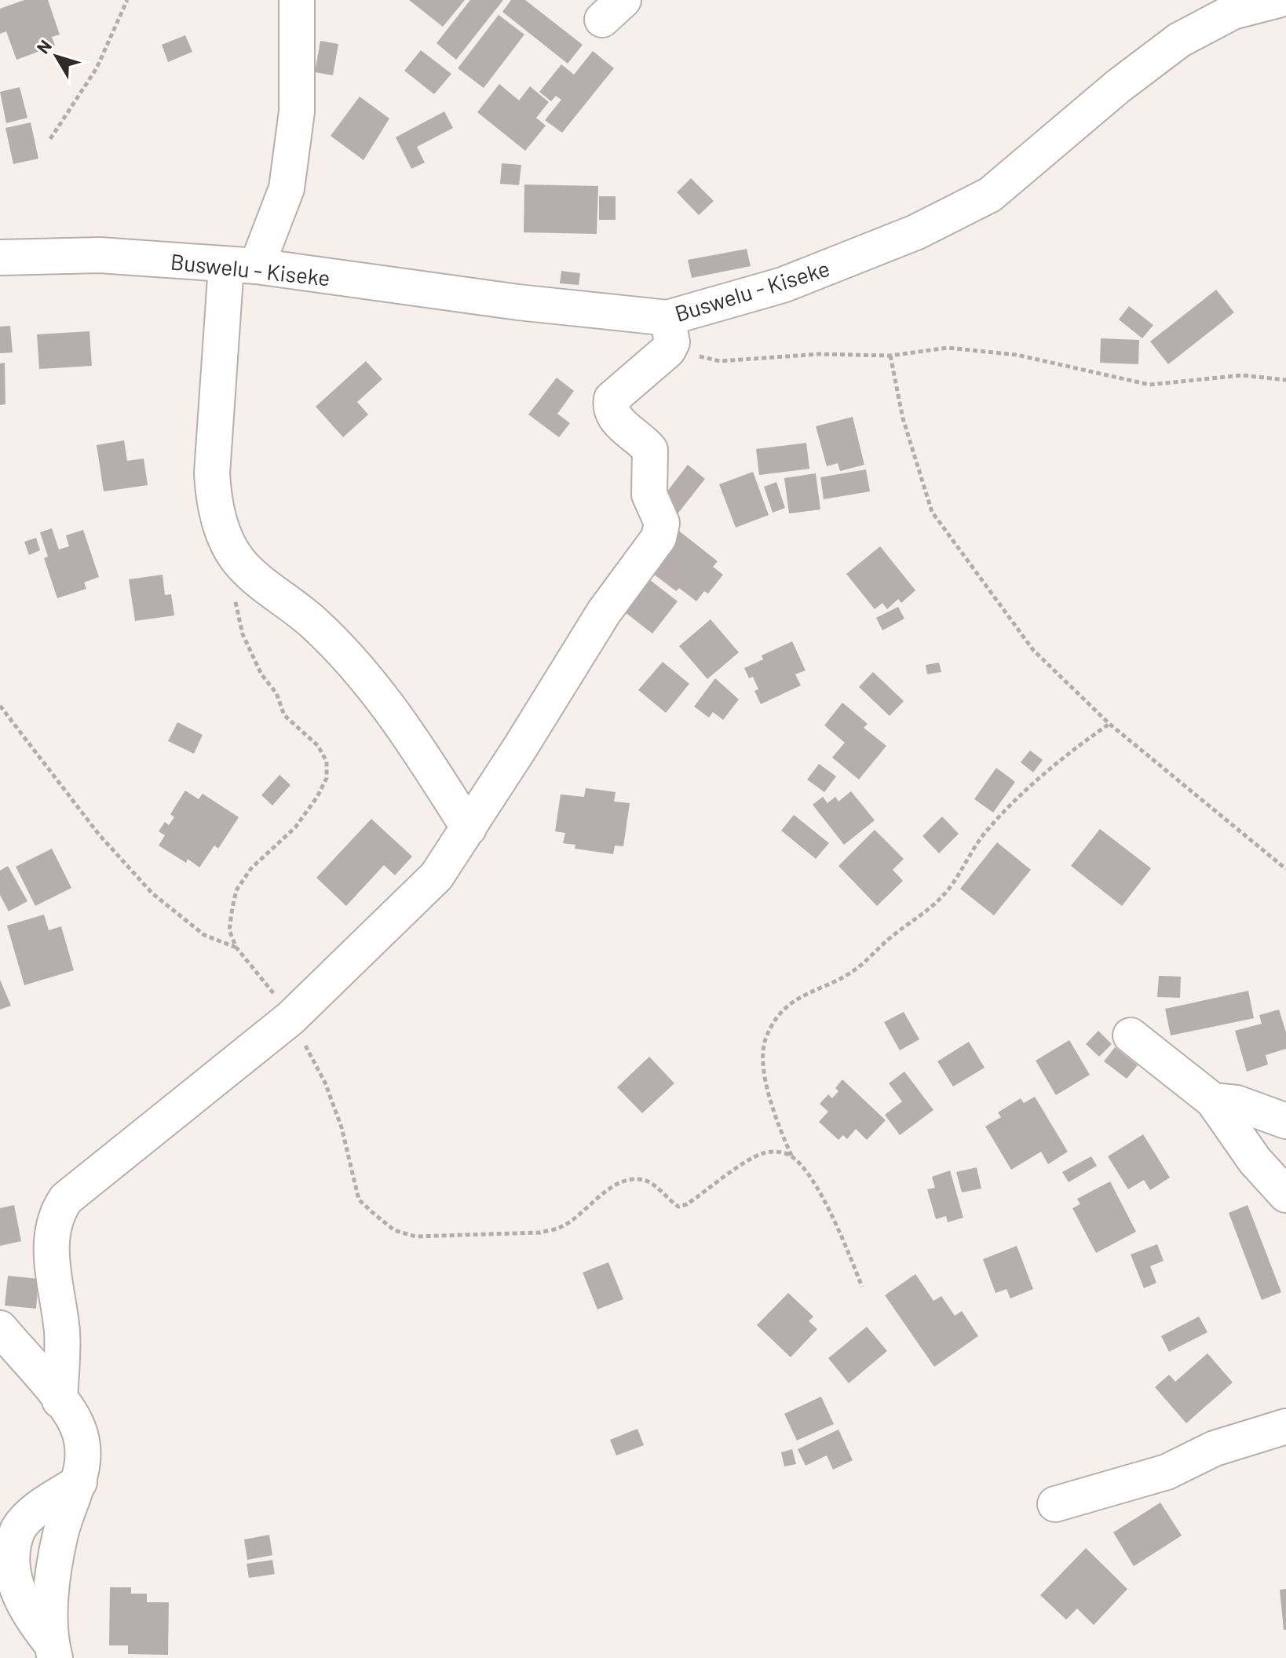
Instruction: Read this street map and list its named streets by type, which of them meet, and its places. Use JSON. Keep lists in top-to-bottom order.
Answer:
{
  "streets": {
    "street": ["Buswelu - Kiseke"]
  },
  "north": "top left"
}
